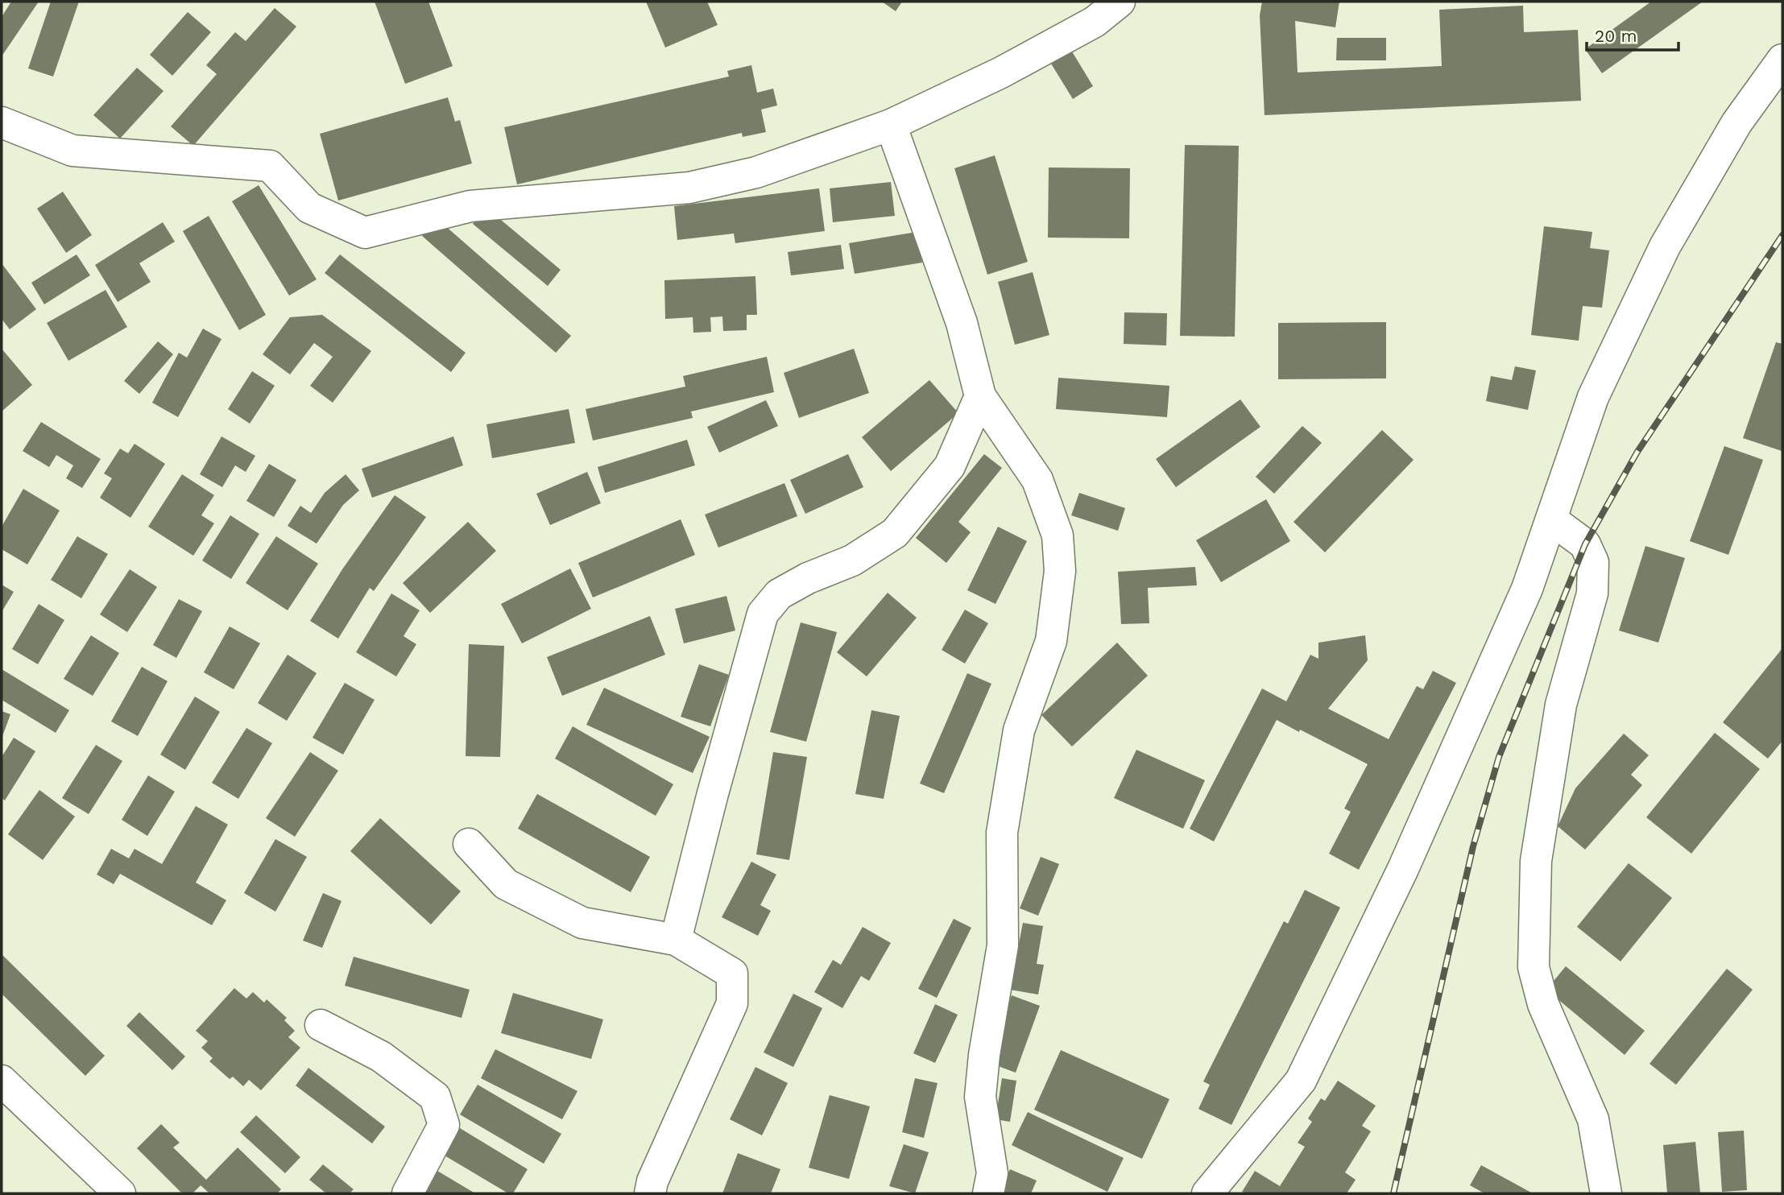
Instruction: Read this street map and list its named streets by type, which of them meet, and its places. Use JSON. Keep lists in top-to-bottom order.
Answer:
{
  "scale_bar": "20 m"
}
